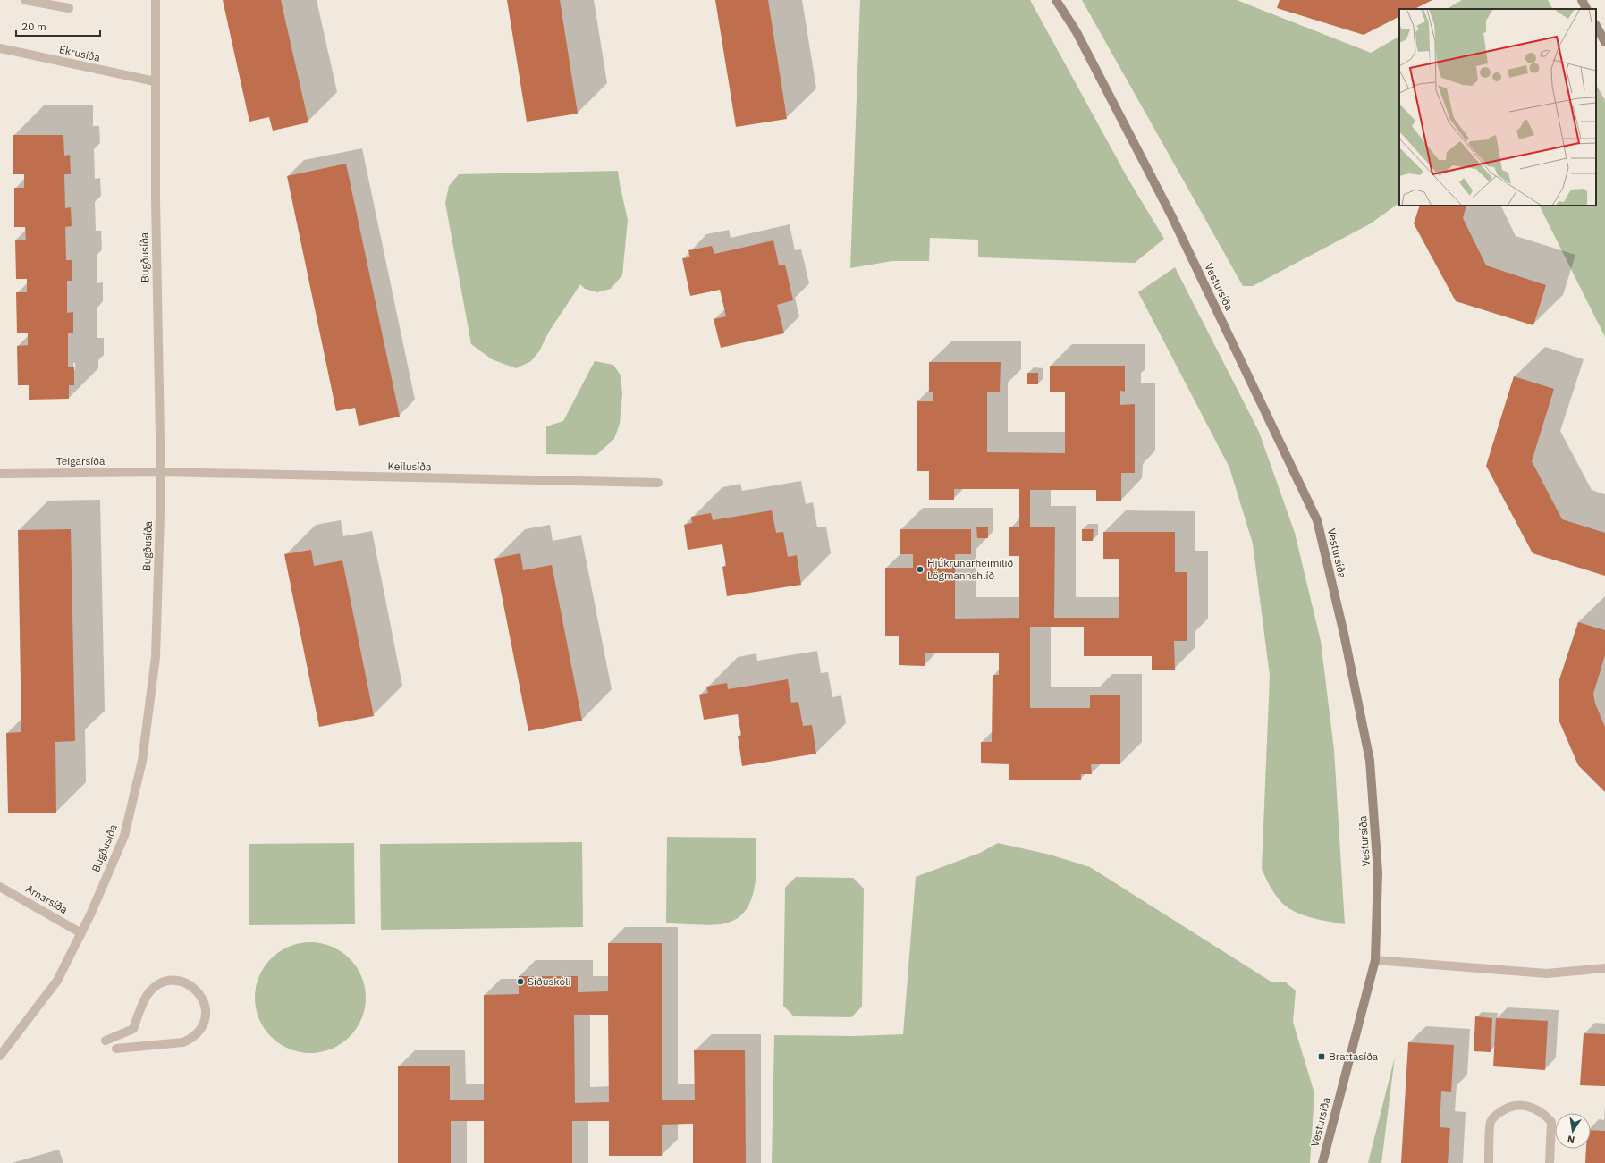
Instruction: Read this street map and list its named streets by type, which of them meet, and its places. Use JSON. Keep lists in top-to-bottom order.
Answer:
{
  "streets": {
    "street": [
      "Ekrusíða",
      "Bugðusíða",
      "Vestursíða",
      "Teigarsíða",
      "Keilusíða",
      "Arnarsíða"
    ]
  },
  "crossings": [
    ["Ekrusíða", "Bugðusíða"],
    ["Bugðusíða", "Teigarsíða"],
    ["Bugðusíða", "Keilusíða"],
    ["Bugðusíða", "Arnarsíða"],
    ["Teigarsíða", "Keilusíða"]
  ],
  "places": {
    "other": ["Hjúkrunarheimilið Lögmannshlíð", "Síðuskóli"],
    "transit": ["Brattasíða"]
  },
  "scale_bar": "20 m",
  "north": "bottom"
}
